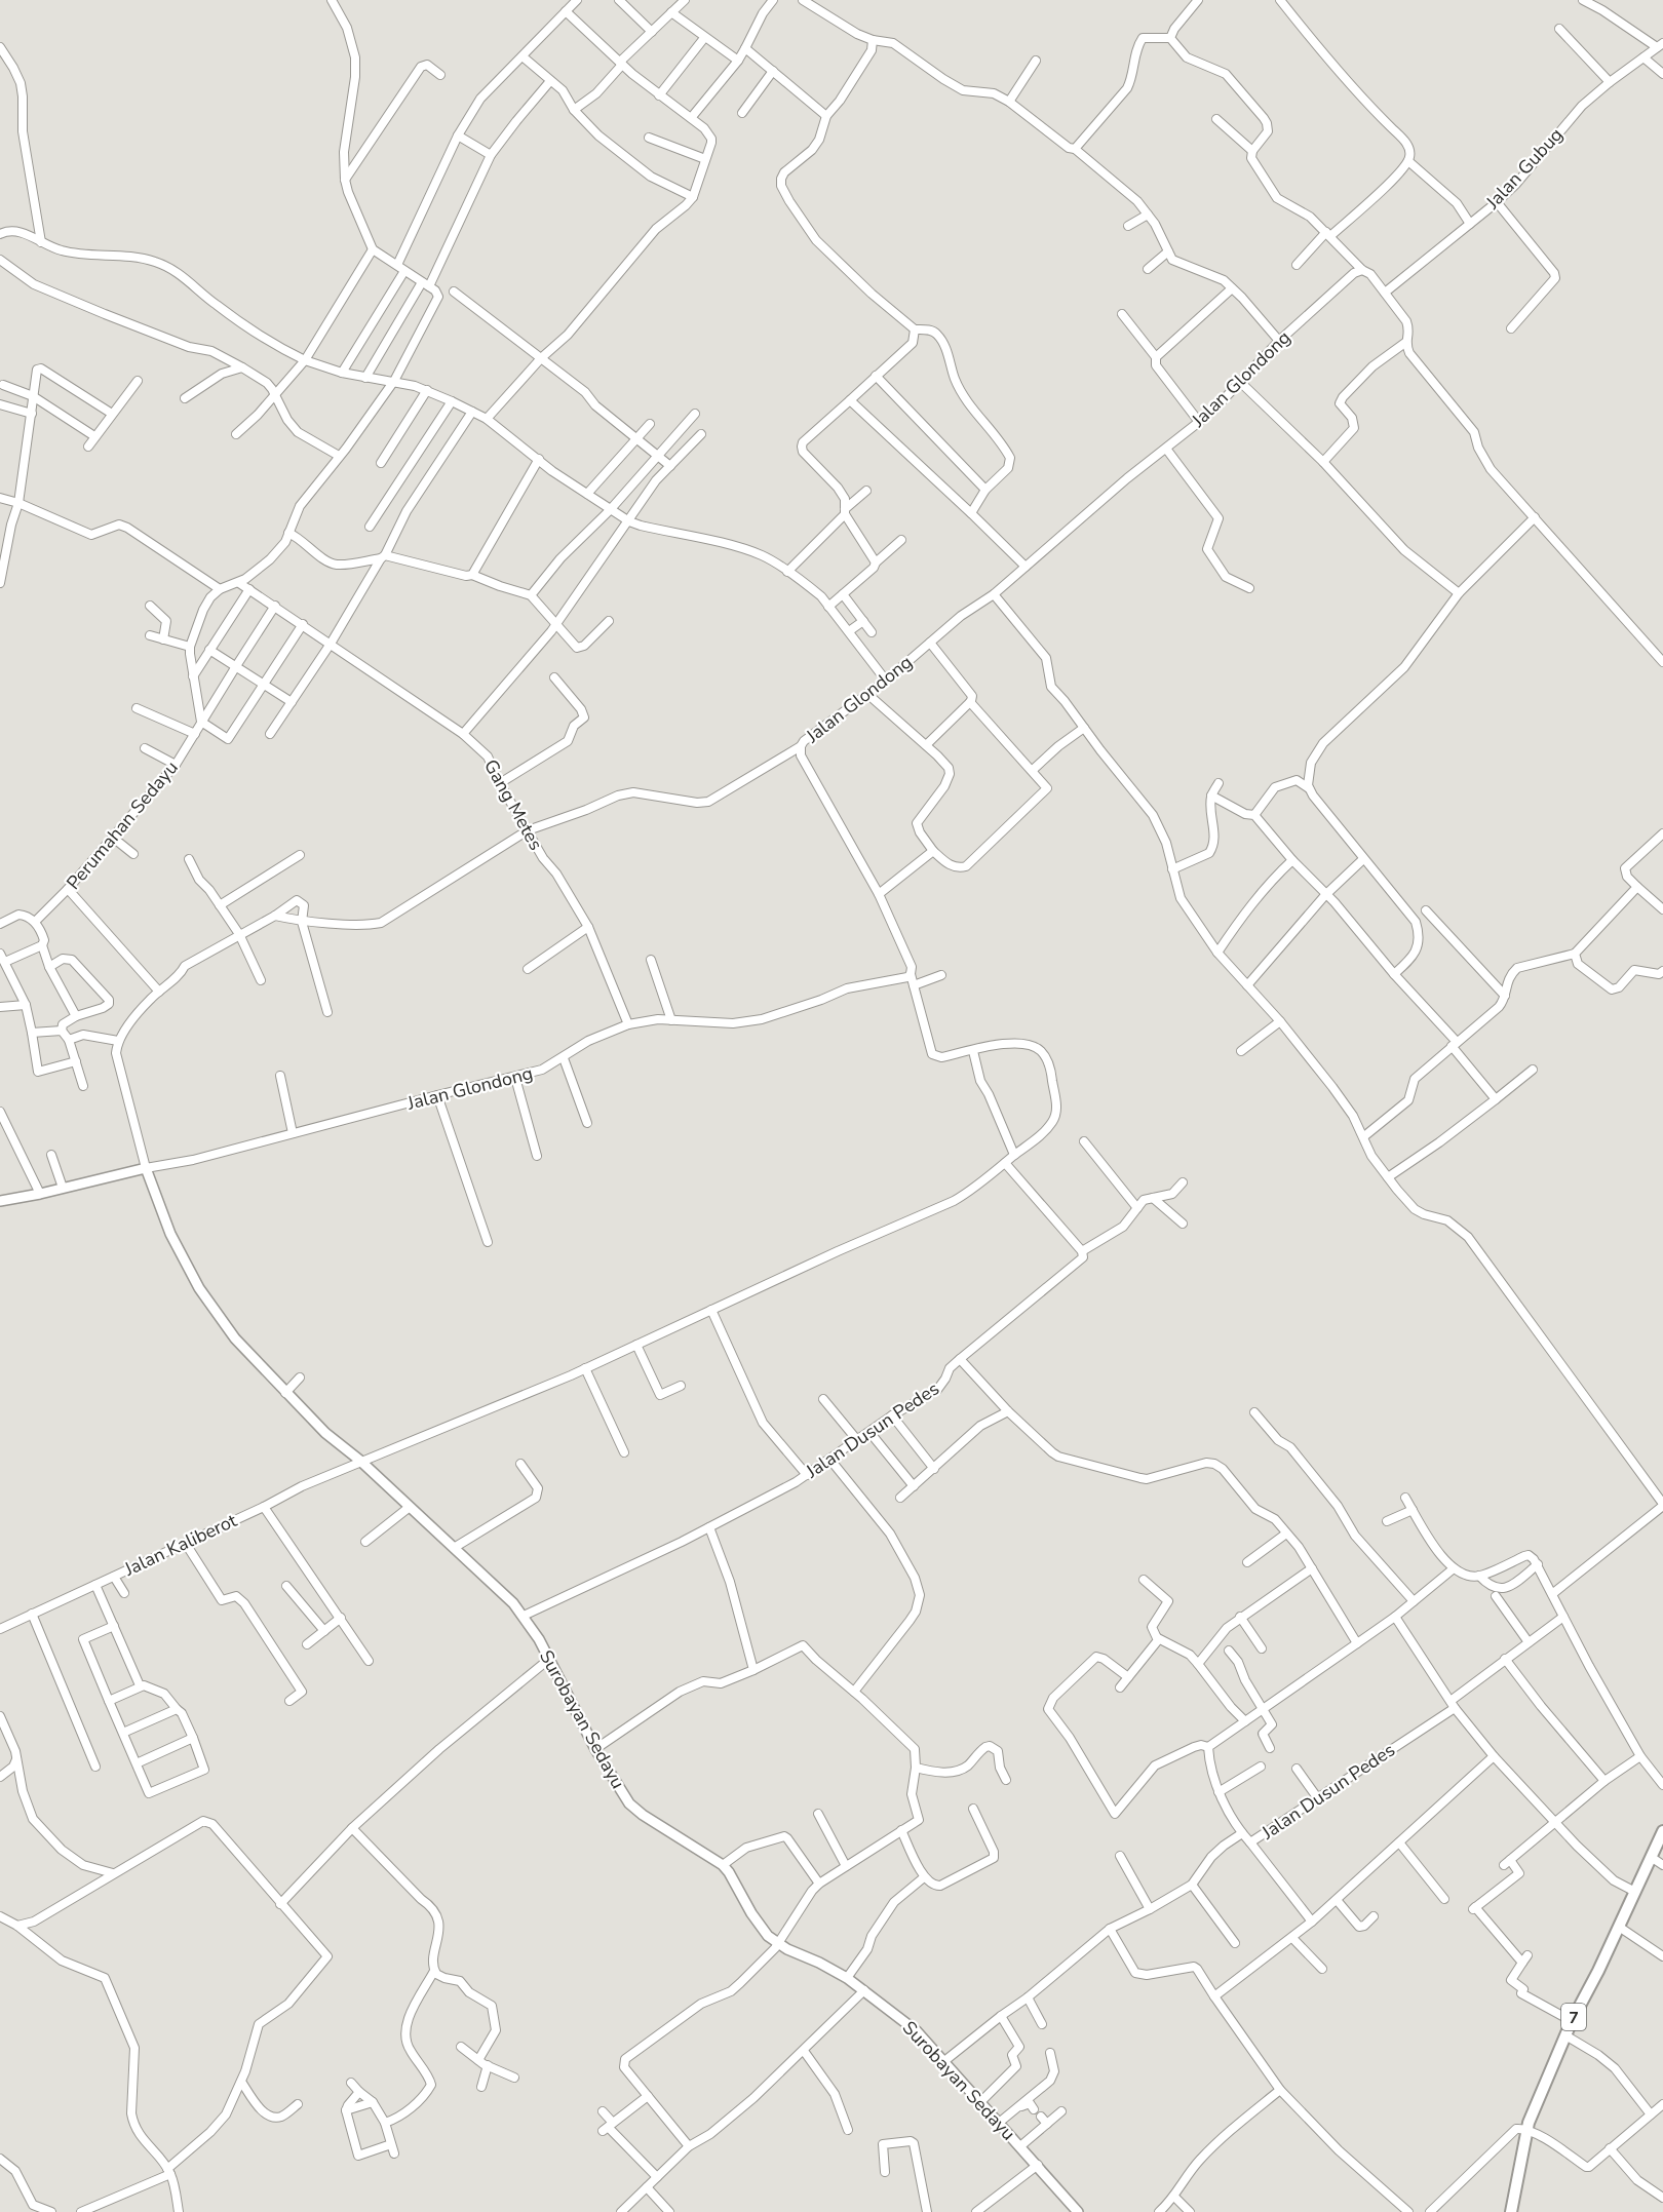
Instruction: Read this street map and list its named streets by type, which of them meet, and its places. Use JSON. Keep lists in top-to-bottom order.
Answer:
{
  "streets": {
    "highway": ["7"],
    "main road": ["Jalan Glondong", "Surobayan Sedayu"],
    "street": [
      "Jalan Gubug",
      "Gang Metes",
      "Perumahan Sedayu",
      "Jalan Dusun Pedes",
      "Jalan Kaliberot"
    ]
  },
  "crossings": [
    ["Jalan Glondong", "Gang Metes"],
    ["Jalan Glondong", "Surobayan Sedayu"],
    ["Gang Metes", "Perumahan Sedayu"],
    ["Jalan Dusun Pedes", "Surobayan Sedayu"],
    ["Jalan Kaliberot", "Surobayan Sedayu"]
  ]
}
